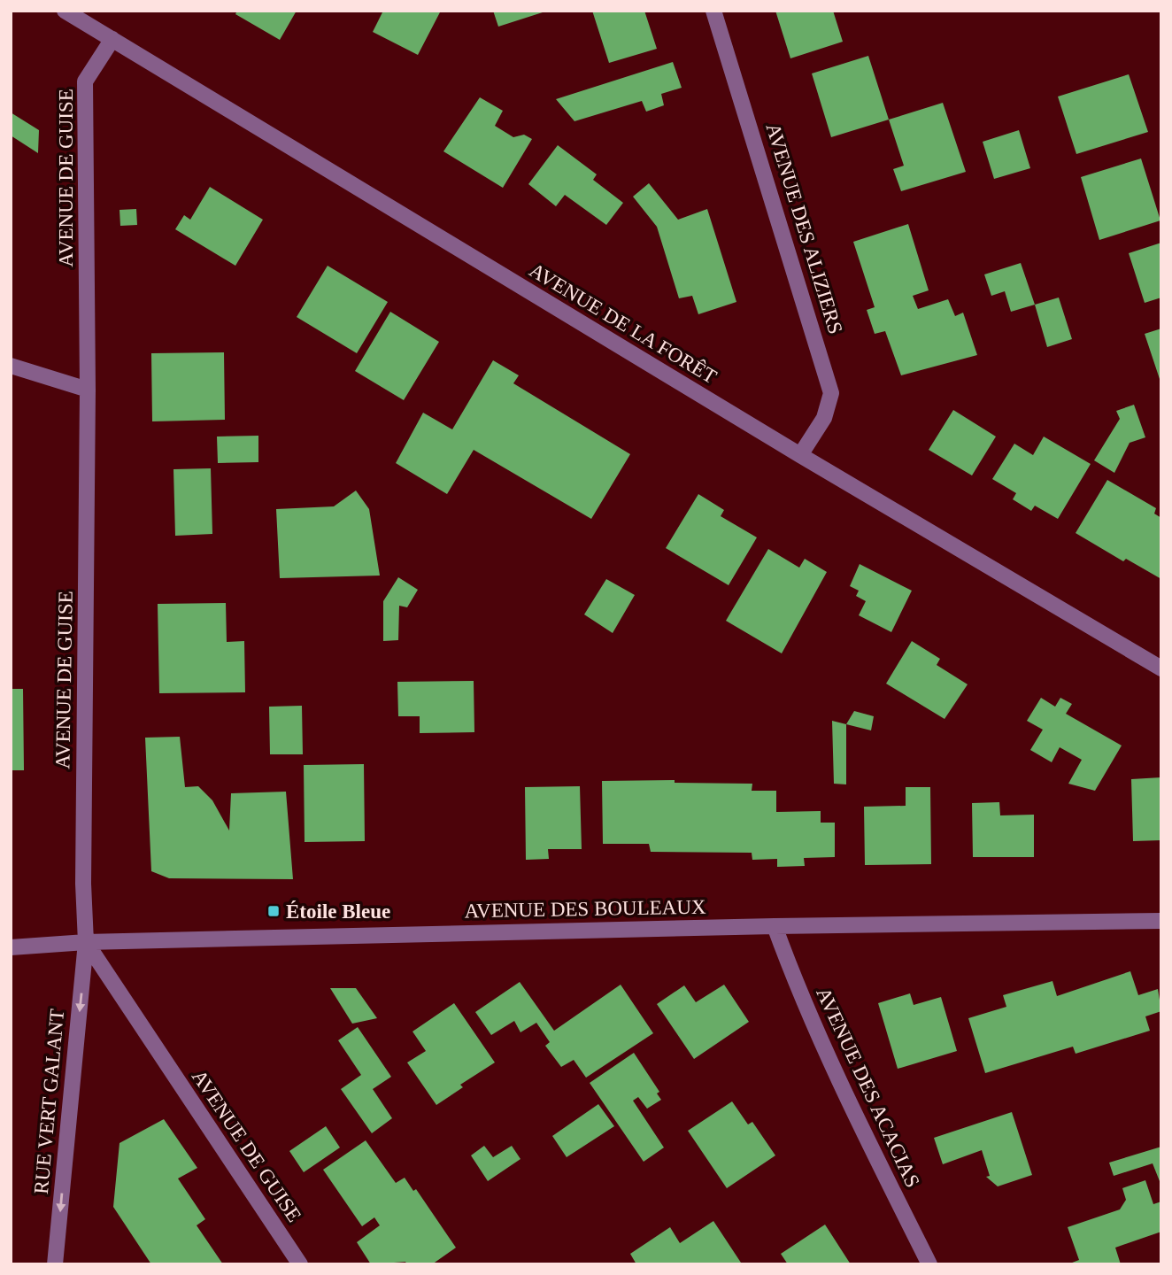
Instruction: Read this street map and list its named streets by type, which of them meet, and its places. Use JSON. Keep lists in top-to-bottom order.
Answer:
{
  "streets": {
    "street": [
      "AVENUE DE GUISE",
      "AVENUE DES ALIZIERS",
      "AVENUE DE LA FORÊT",
      "AVENUE DES BOULEAUX",
      "AVENUE DES ACACIAS",
      "RUE VERT GALANT"
    ]
  },
  "crossings": [
    ["AVENUE DE GUISE", "AVENUE DE LA FORÊT"],
    ["AVENUE DE GUISE", "AVENUE DES BOULEAUX"],
    ["AVENUE DE GUISE", "RUE VERT GALANT"],
    ["AVENUE DES ALIZIERS", "AVENUE DE LA FORÊT"],
    ["AVENUE DES BOULEAUX", "AVENUE DES ACACIAS"],
    ["AVENUE DES BOULEAUX", "RUE VERT GALANT"]
  ],
  "one_way": ["RUE VERT GALANT"],
  "places": {
    "transit": ["Étoile Bleue"]
  }
}
